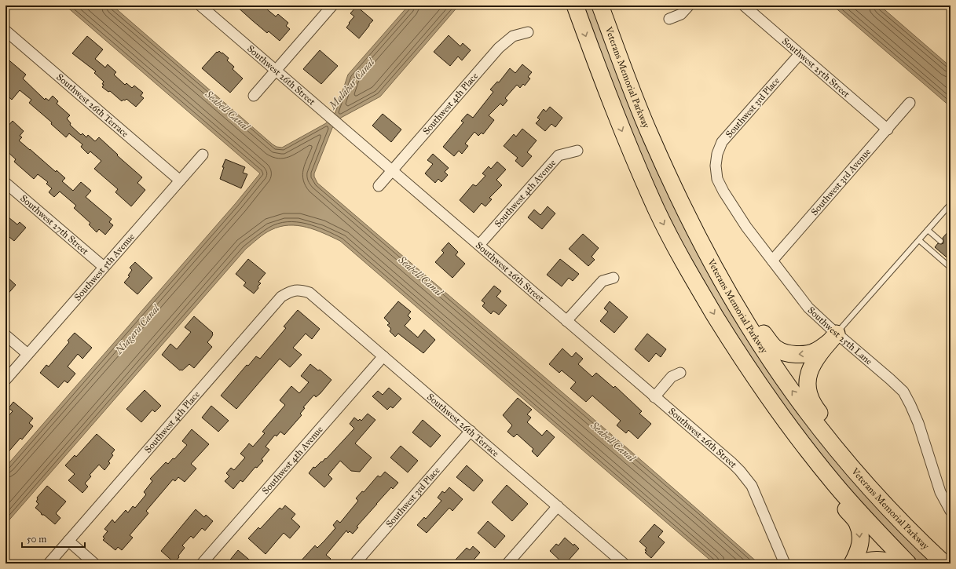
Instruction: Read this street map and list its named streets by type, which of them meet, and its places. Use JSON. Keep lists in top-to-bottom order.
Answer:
{
  "streets": {
    "highway": ["Veterans Memorial Parkway"],
    "street": [
      "Southwest 25th Street",
      "Southwest 26th Street",
      "Southwest 4th Place",
      "Southwest 26th Terrace",
      "Southwest 3rd Place",
      "Southwest 3rd Avenue",
      "Southwest 4th Avenue",
      "Southwest 27th Street",
      "Southwest 5th Avenue",
      "Southwest 25th Lane"
    ]
  },
  "crossings": [
    ["Southwest 25th Street", "Southwest 3rd Place"],
    ["Southwest 25th Street", "Southwest 3rd Avenue"],
    ["Southwest 26th Street", "Southwest 4th Place"],
    ["Southwest 26th Street", "Southwest 4th Avenue"],
    ["Southwest 4th Place", "Southwest 26th Terrace"],
    ["Southwest 26th Terrace", "Southwest 3rd Place"],
    ["Southwest 26th Terrace", "Southwest 4th Avenue"],
    ["Southwest 26th Terrace", "Southwest 5th Avenue"],
    ["Southwest 3rd Place", "Southwest 25th Lane"],
    ["Southwest 3rd Avenue", "Southwest 25th Lane"],
    ["Southwest 27th Street", "Southwest 5th Avenue"]
  ],
  "water": ["Malabar Canal", "Seabell Canal", "Niagara Canal"],
  "scale_bar": "50 m"
}
